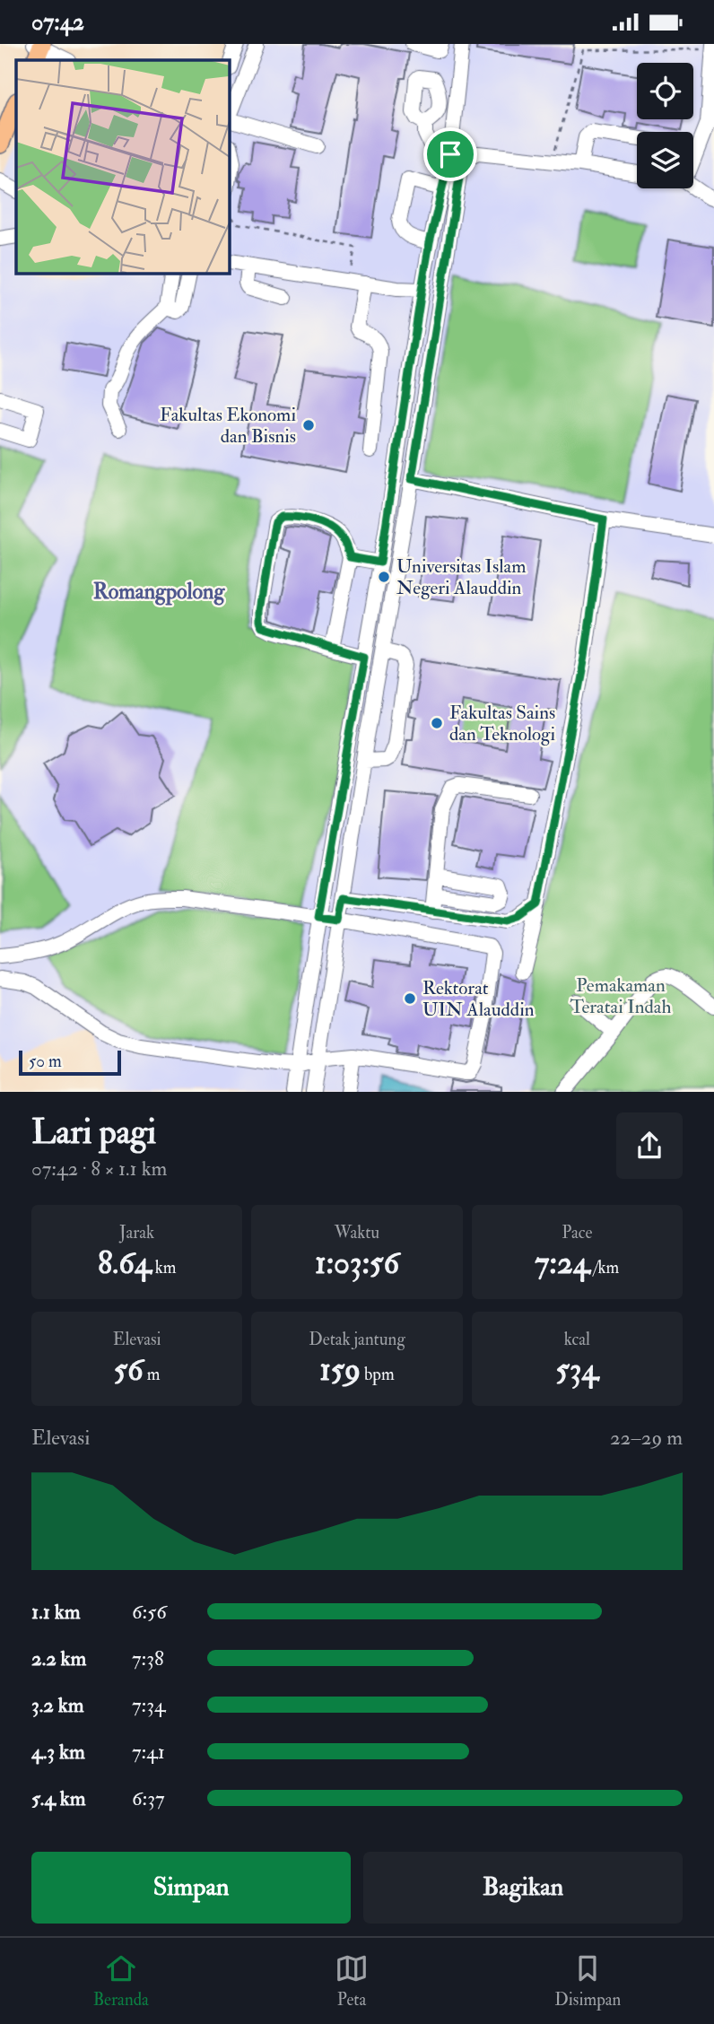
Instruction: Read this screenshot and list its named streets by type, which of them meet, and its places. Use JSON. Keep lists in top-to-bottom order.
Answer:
{
  "districts": ["Romangpolong"],
  "parks": ["Pemakaman Teratai Indah"],
  "places": [
    "Fakultas Ekonomi dan Bisnis",
    "Universitas Islam Negeri Alauddin",
    "Fakultas Sains dan Teknologi",
    "Rektorat UIN Alauddin"
  ],
  "scale_bar": "50 m",
  "page": {
    "status": "07:42",
    "scale": "50 m",
    "heading": ["Lari pagi", "07:42 · 8 × 1.1 km"],
    "stats": [
      ["Jarak", "8.64 km"],
      ["Waktu", "1:03:56"],
      ["Pace", "7:24 /km"],
      ["Elevasi", "56 m"],
      ["Detak jantung", "159 bpm"],
      ["kcal", "534"]
    ],
    "chart": ["Elevasi", "22–29 m"],
    "list": [
      {
        "name": "1.1 km",
        "note": "6:56"
      },
      {
        "name": "2.2 km",
        "note": "7:38"
      },
      {
        "name": "3.2 km",
        "note": "7:34"
      },
      {
        "name": "4.3 km",
        "note": "7:41"
      },
      {
        "name": "5.4 km",
        "note": "6:37"
      }
    ],
    "buttons": ["Simpan", "Bagikan"],
    "tabs": ["Beranda", "Peta", "Disimpan"]
  }
}
